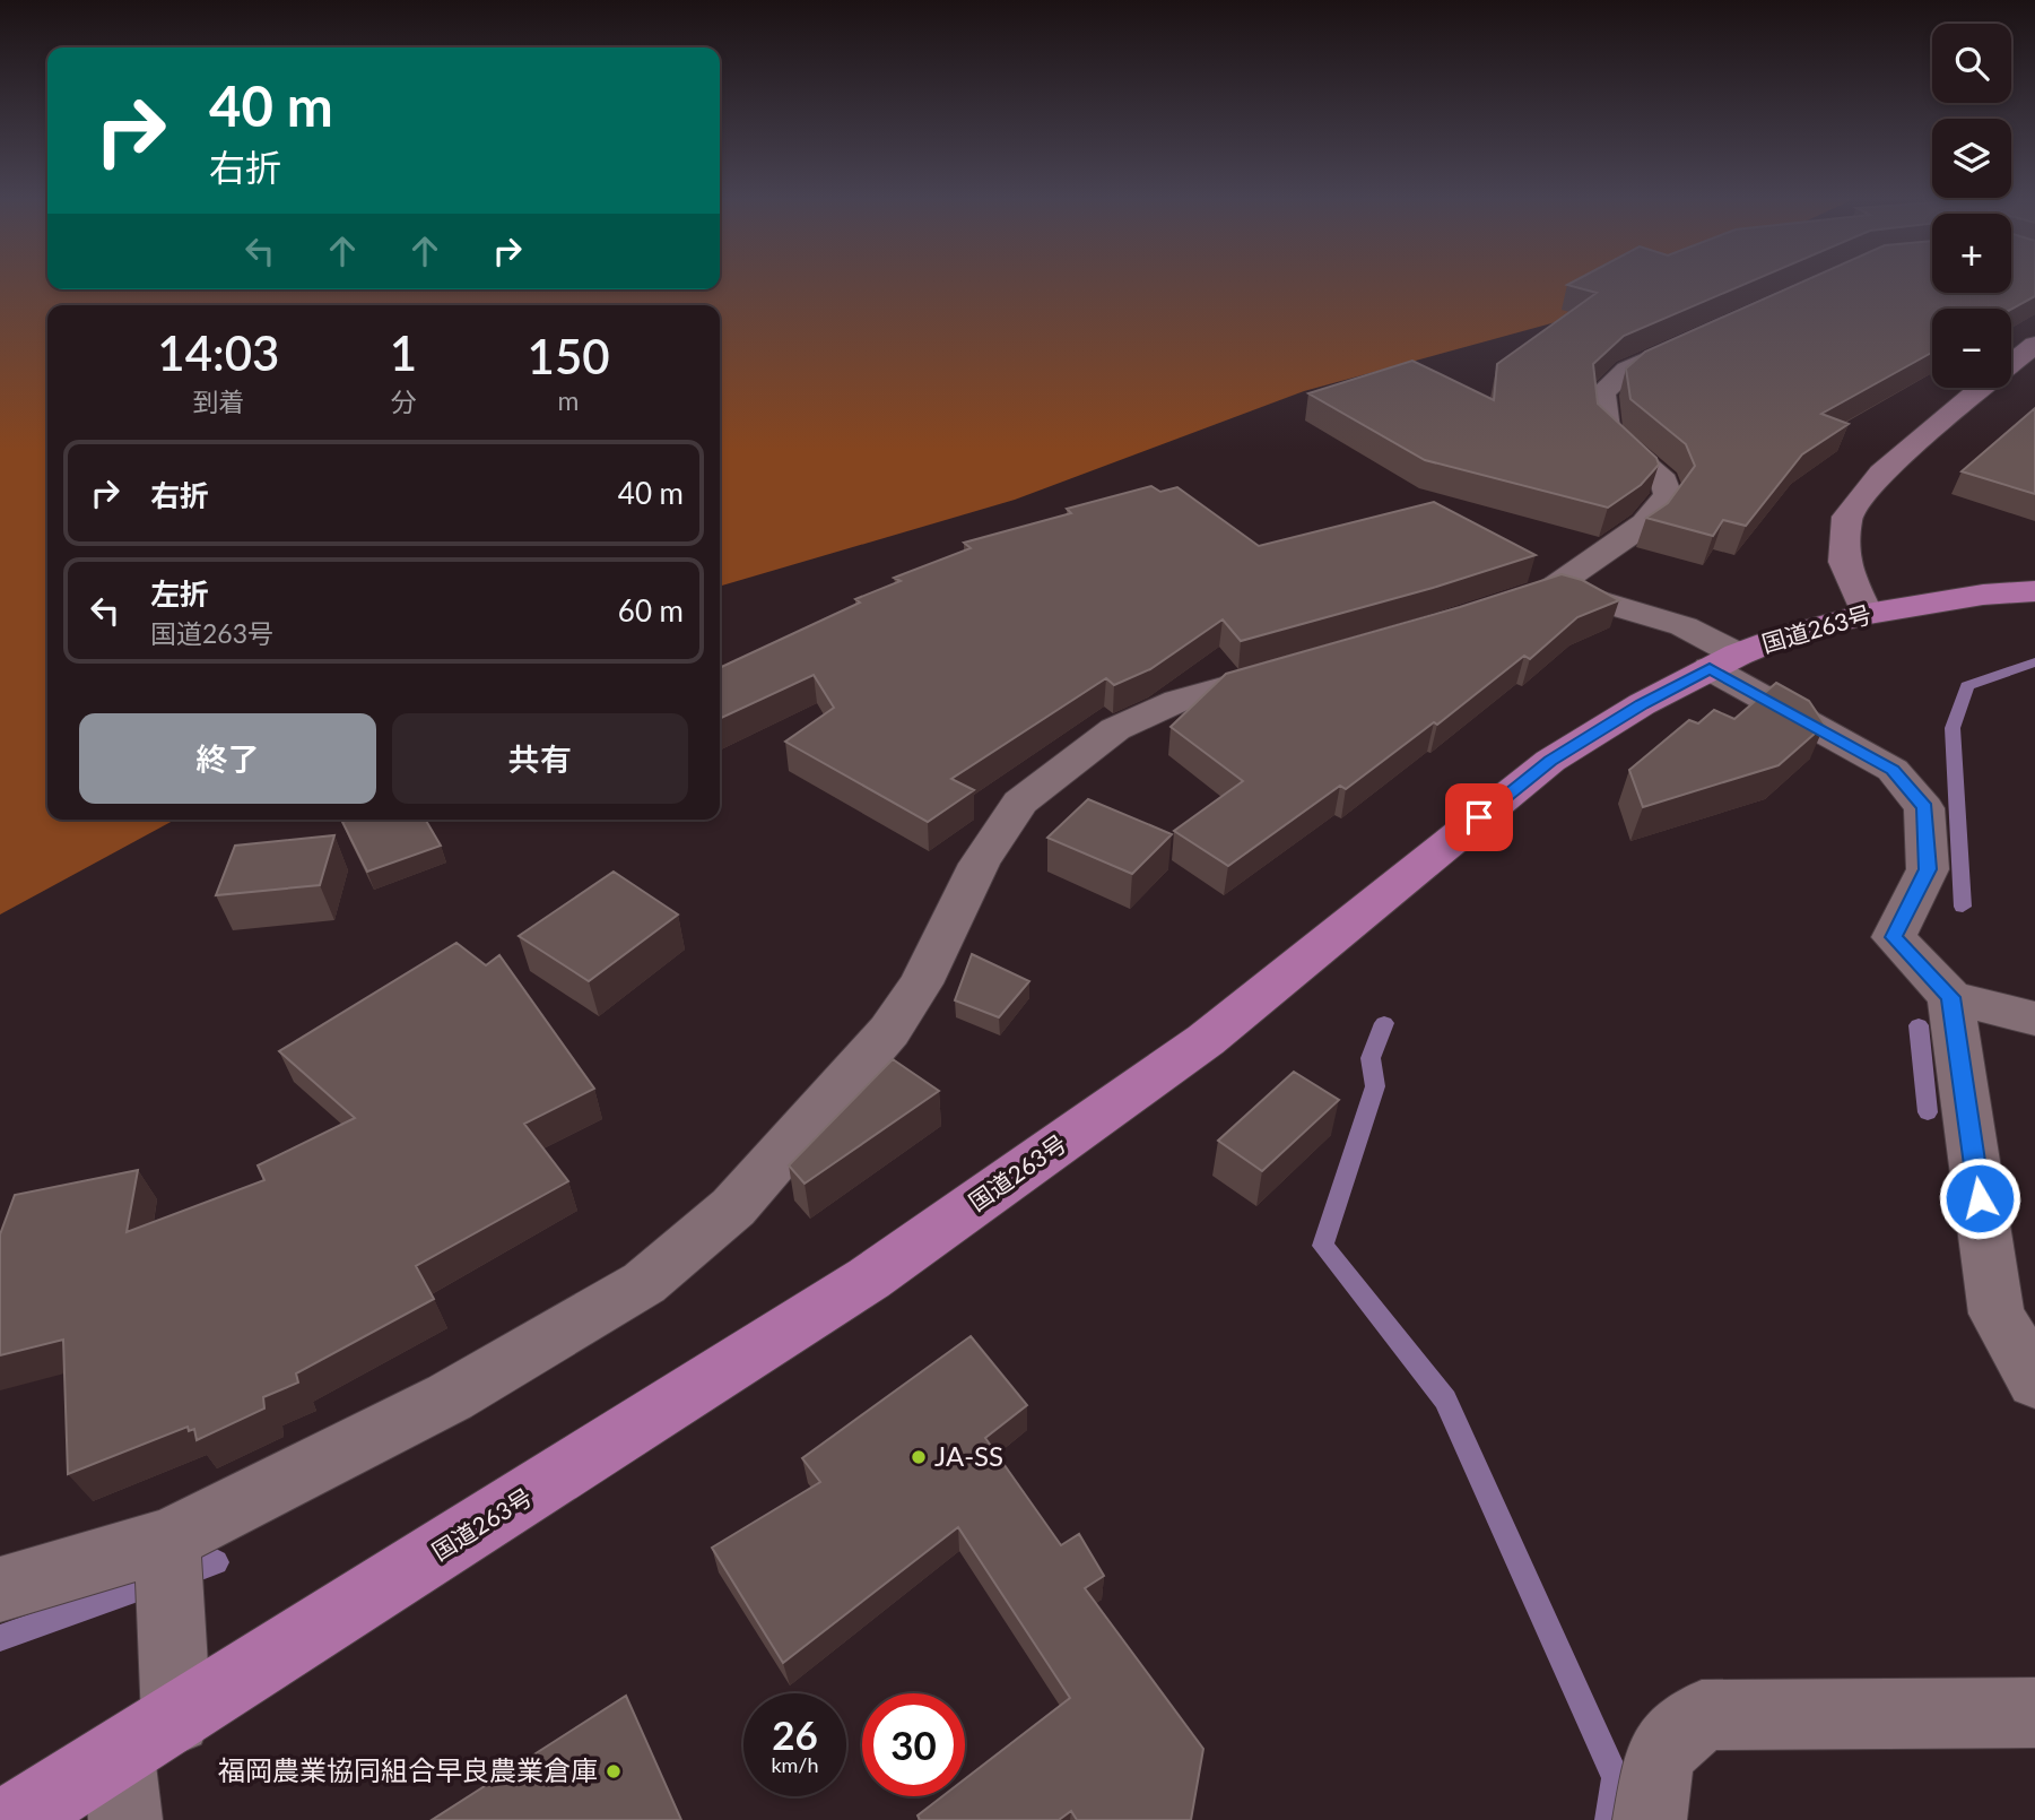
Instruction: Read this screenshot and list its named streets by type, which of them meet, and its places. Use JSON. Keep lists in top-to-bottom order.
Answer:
{
  "streets": {
    "highway": ["国道263号"]
  },
  "places": ["JA-SS", "福岡農業協同組合早良農業倉庫"],
  "page": {
    "map_buttons": ["+", "−"],
    "turn": ["40 m", "右折"],
    "eta": [
      "14:03",
      "到着",
      "1",
      "分",
      "150",
      "m"
    ],
    "list": [
      {
        "name": "右折",
        "value": "40 m"
      },
      {
        "name": "左折",
        "note": "国道263号",
        "value": "60 m"
      }
    ],
    "buttons": ["終了", "共有"],
    "speed": "26 km/h",
    "limit": "30"
  }
}
